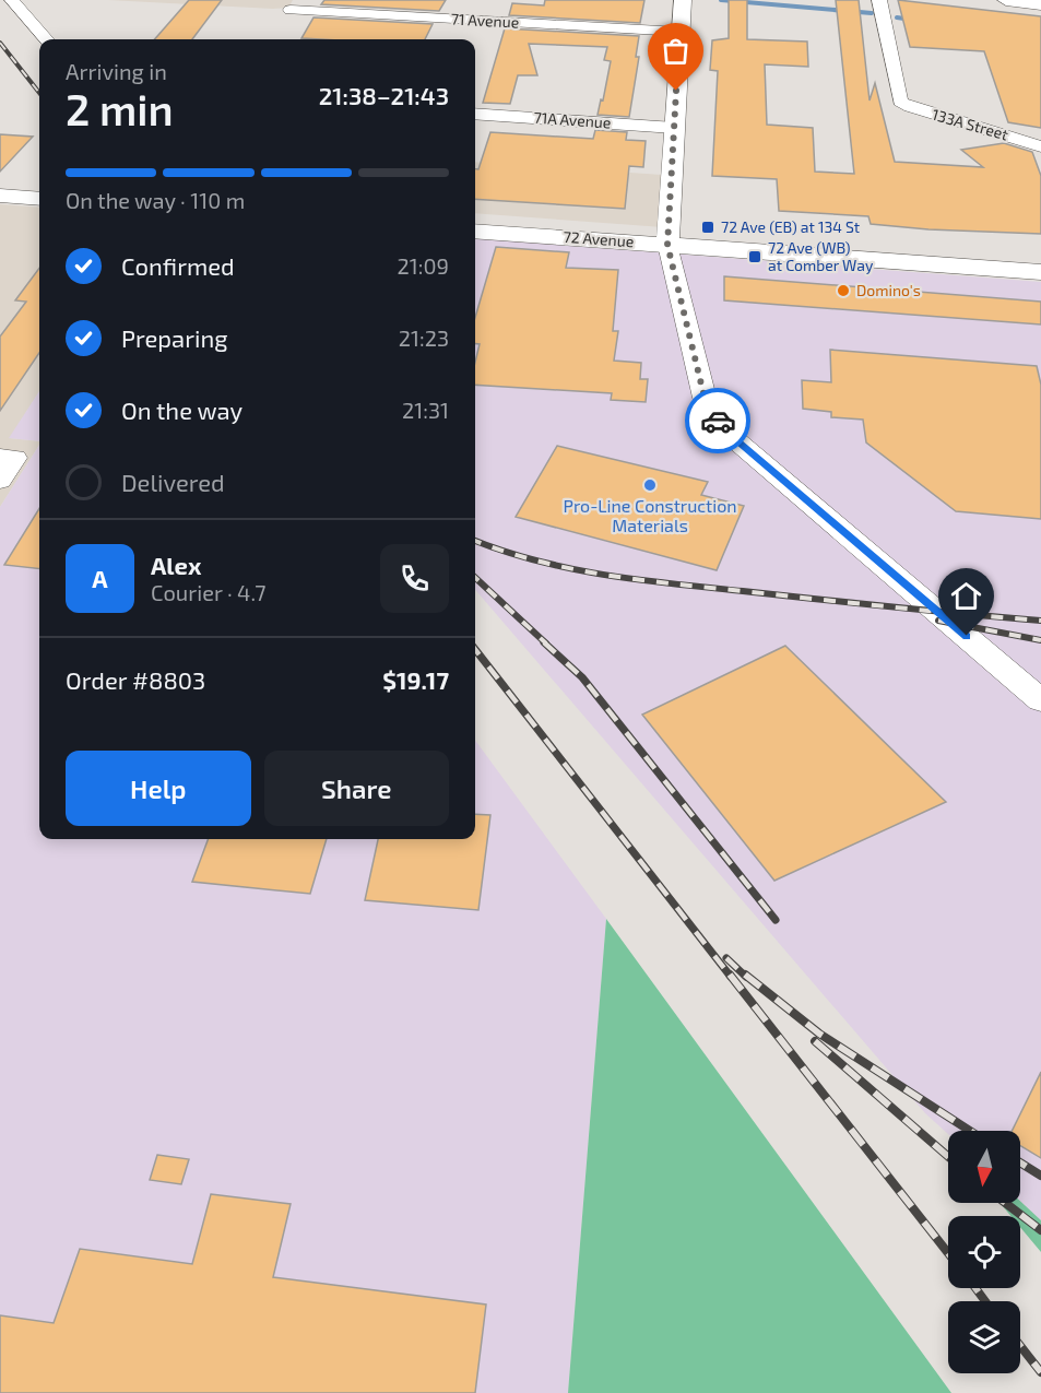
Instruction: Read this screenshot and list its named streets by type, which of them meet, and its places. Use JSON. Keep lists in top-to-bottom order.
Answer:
{
  "streets": {
    "main road": ["72 Avenue"],
    "street": ["71 Avenue", "71A Avenue", "133A Street"]
  },
  "places": {
    "transit": ["72 Ave (EB) at 134 St", "72 Ave (WB) at Comber Way"],
    "other": ["Domino's", "Pro-Line Construction Materials"]
  },
  "north": "bottom",
  "page": {
    "heading": ["2 min", "Arriving in", "21:38–21:43"],
    "panel": [
      "Alex",
      "Courier · 4.7",
      "Order #8803",
      "$19.17"
    ],
    "bar": "On the way · 110 m",
    "list": [
      ["Confirmed", "21:09"],
      ["Preparing", "21:23"],
      ["On the way", "21:31"],
      "Delivered"
    ],
    "round": "A",
    "buttons": ["Help", "Share"]
  }
}
